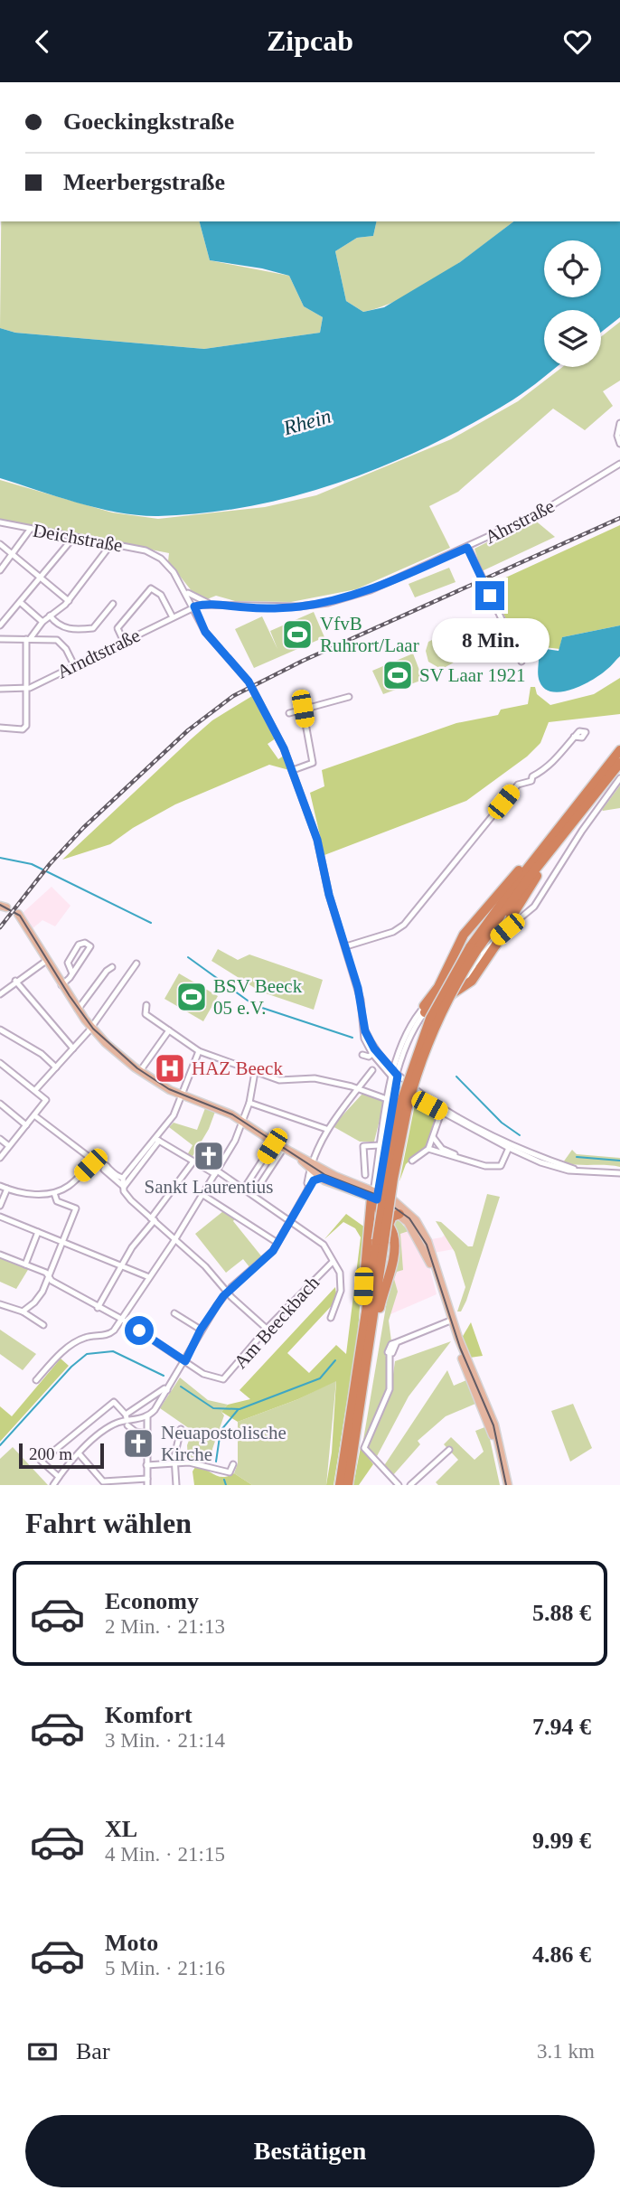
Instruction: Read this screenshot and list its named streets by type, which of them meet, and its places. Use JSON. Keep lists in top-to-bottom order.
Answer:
{
  "streets": {
    "street": [
      "Ahrstraße",
      "Deichstraße",
      "Arndtstraße",
      "Am Beeckbach"
    ]
  },
  "crossings": [
    ["Ahrstraße", "Arndtstraße"]
  ],
  "water": ["Rhein"],
  "places": {
    "sports": ["VfvB Ruhrort/Laar", "SV Laar 1921", "BSV Beeck 05 e.V."],
    "hospital": ["HAZ Beeck"],
    "church": ["Sankt Laurentius", "Neuapostolische Kirche"]
  },
  "scale_bar": "200 m",
  "page": {
    "header": "Zipcab",
    "banner": ["Goeckingkstraße", "Meerbergstraße"],
    "bubble": "8 Min.",
    "scale": "200 m",
    "heading": "Fahrt wählen",
    "list": [
      {
        "name": "Economy",
        "note": "2 Min. · 21:13",
        "value": "5.88 €"
      },
      {
        "name": "Komfort",
        "note": "3 Min. · 21:14",
        "value": "7.94 €"
      },
      {
        "name": "XL",
        "note": "4 Min. · 21:15",
        "value": "9.99 €"
      },
      {
        "name": "Moto",
        "note": "5 Min. · 21:16",
        "value": "4.86 €"
      }
    ],
    "pay": ["Bar", "3.1 km"],
    "buttons": "Bestätigen"
  }
}
